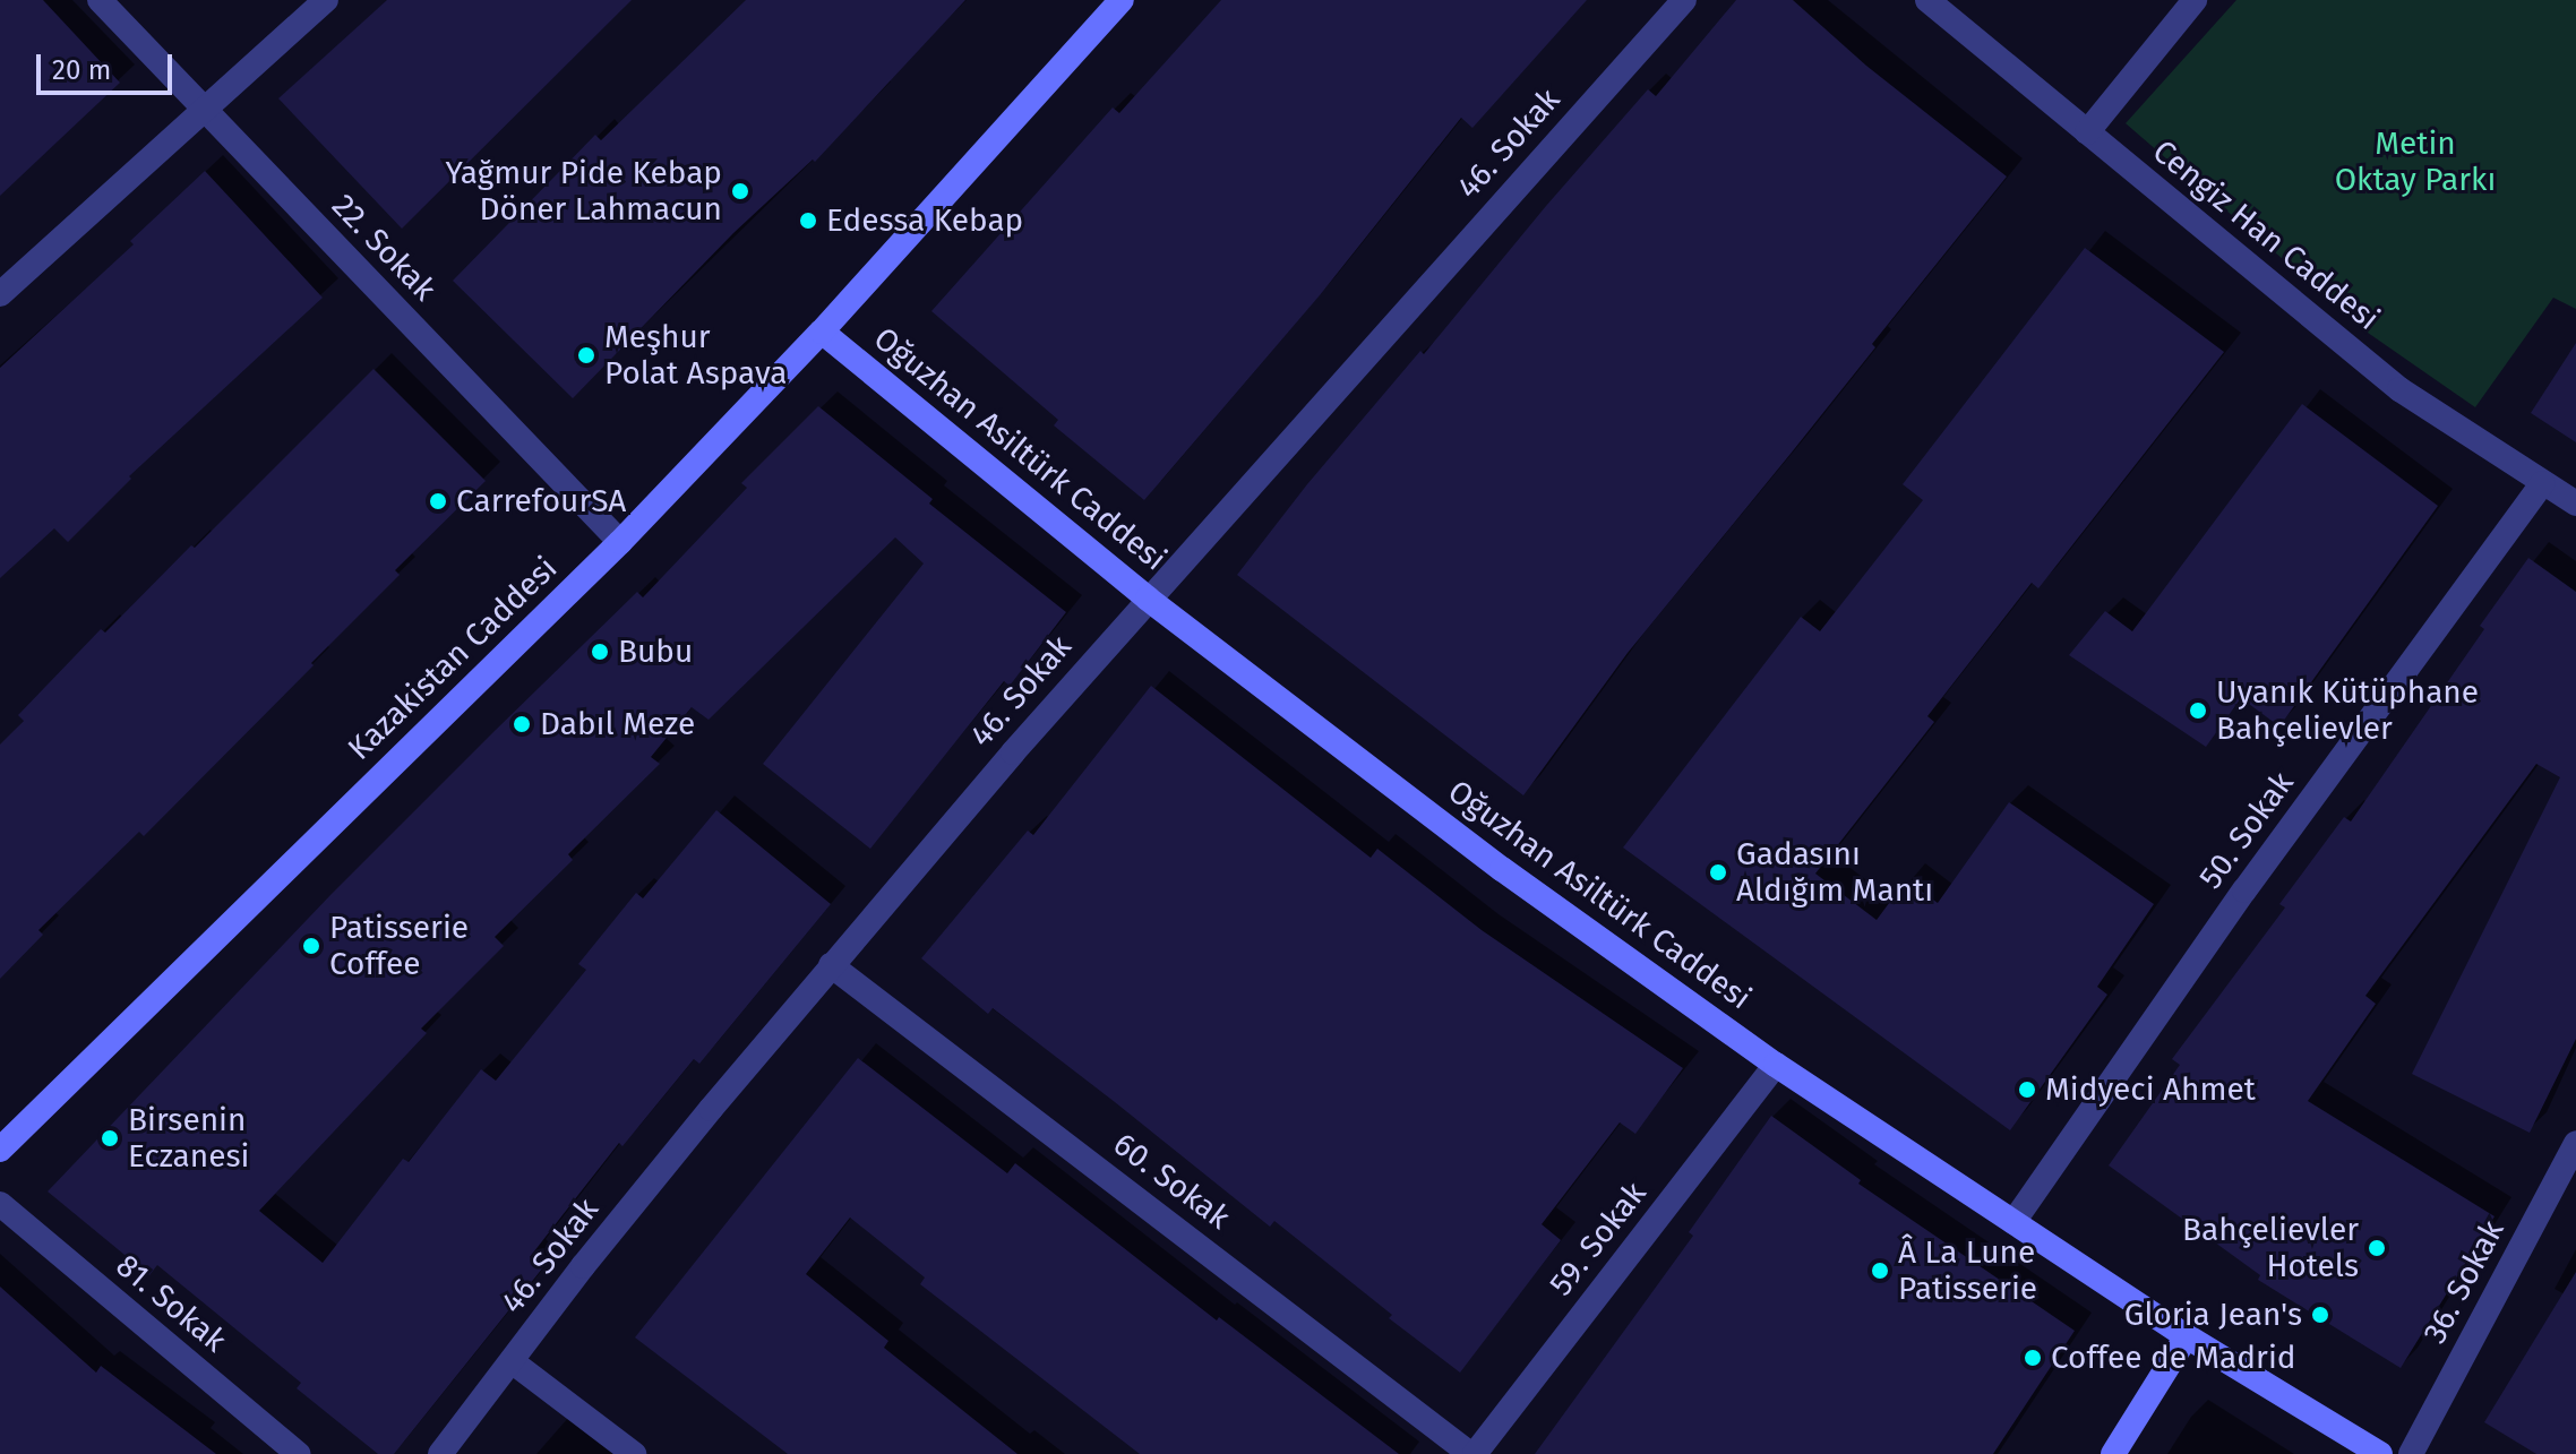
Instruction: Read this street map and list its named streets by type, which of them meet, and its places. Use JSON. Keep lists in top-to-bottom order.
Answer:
{
  "streets": {
    "main road": ["Oğuzhan Asiltürk Caddesi", "Kazakistan Caddesi"],
    "street": [
      "46. Sokak",
      "Cengiz Han Caddesi",
      "22. Sokak",
      "50. Sokak",
      "60. Sokak",
      "59. Sokak",
      "36. Sokak",
      "81. Sokak"
    ]
  },
  "crossings": [
    ["46. Sokak", "Oğuzhan Asiltürk Caddesi"],
    ["46. Sokak", "60. Sokak"],
    ["Cengiz Han Caddesi", "50. Sokak"],
    ["22. Sokak", "Kazakistan Caddesi"],
    ["Oğuzhan Asiltürk Caddesi", "Kazakistan Caddesi"],
    ["Oğuzhan Asiltürk Caddesi", "50. Sokak"],
    ["Oğuzhan Asiltürk Caddesi", "59. Sokak"],
    ["60. Sokak", "59. Sokak"]
  ],
  "parks": ["Metin Oktay Parkı"],
  "places": [
    "Yağmur Pide Kebap Döner Lahmacun",
    "Edessa Kebap",
    "Meşhur Polat Aspava",
    "CarrefourSA",
    "Bubu",
    "Uyanık Kütüphane Bahçelievler",
    "Dabıl Meze",
    "Gadasını Aldığım Mantı",
    "Patisserie Coffee",
    "Midyeci Ahmet",
    "Birsenin Eczanesi",
    "Bahçelievler Hotels",
    "Â La Lune Patisserie",
    "Gloria Jean's",
    "Coffee de Madrid"
  ],
  "scale_bar": "20 m"
}
